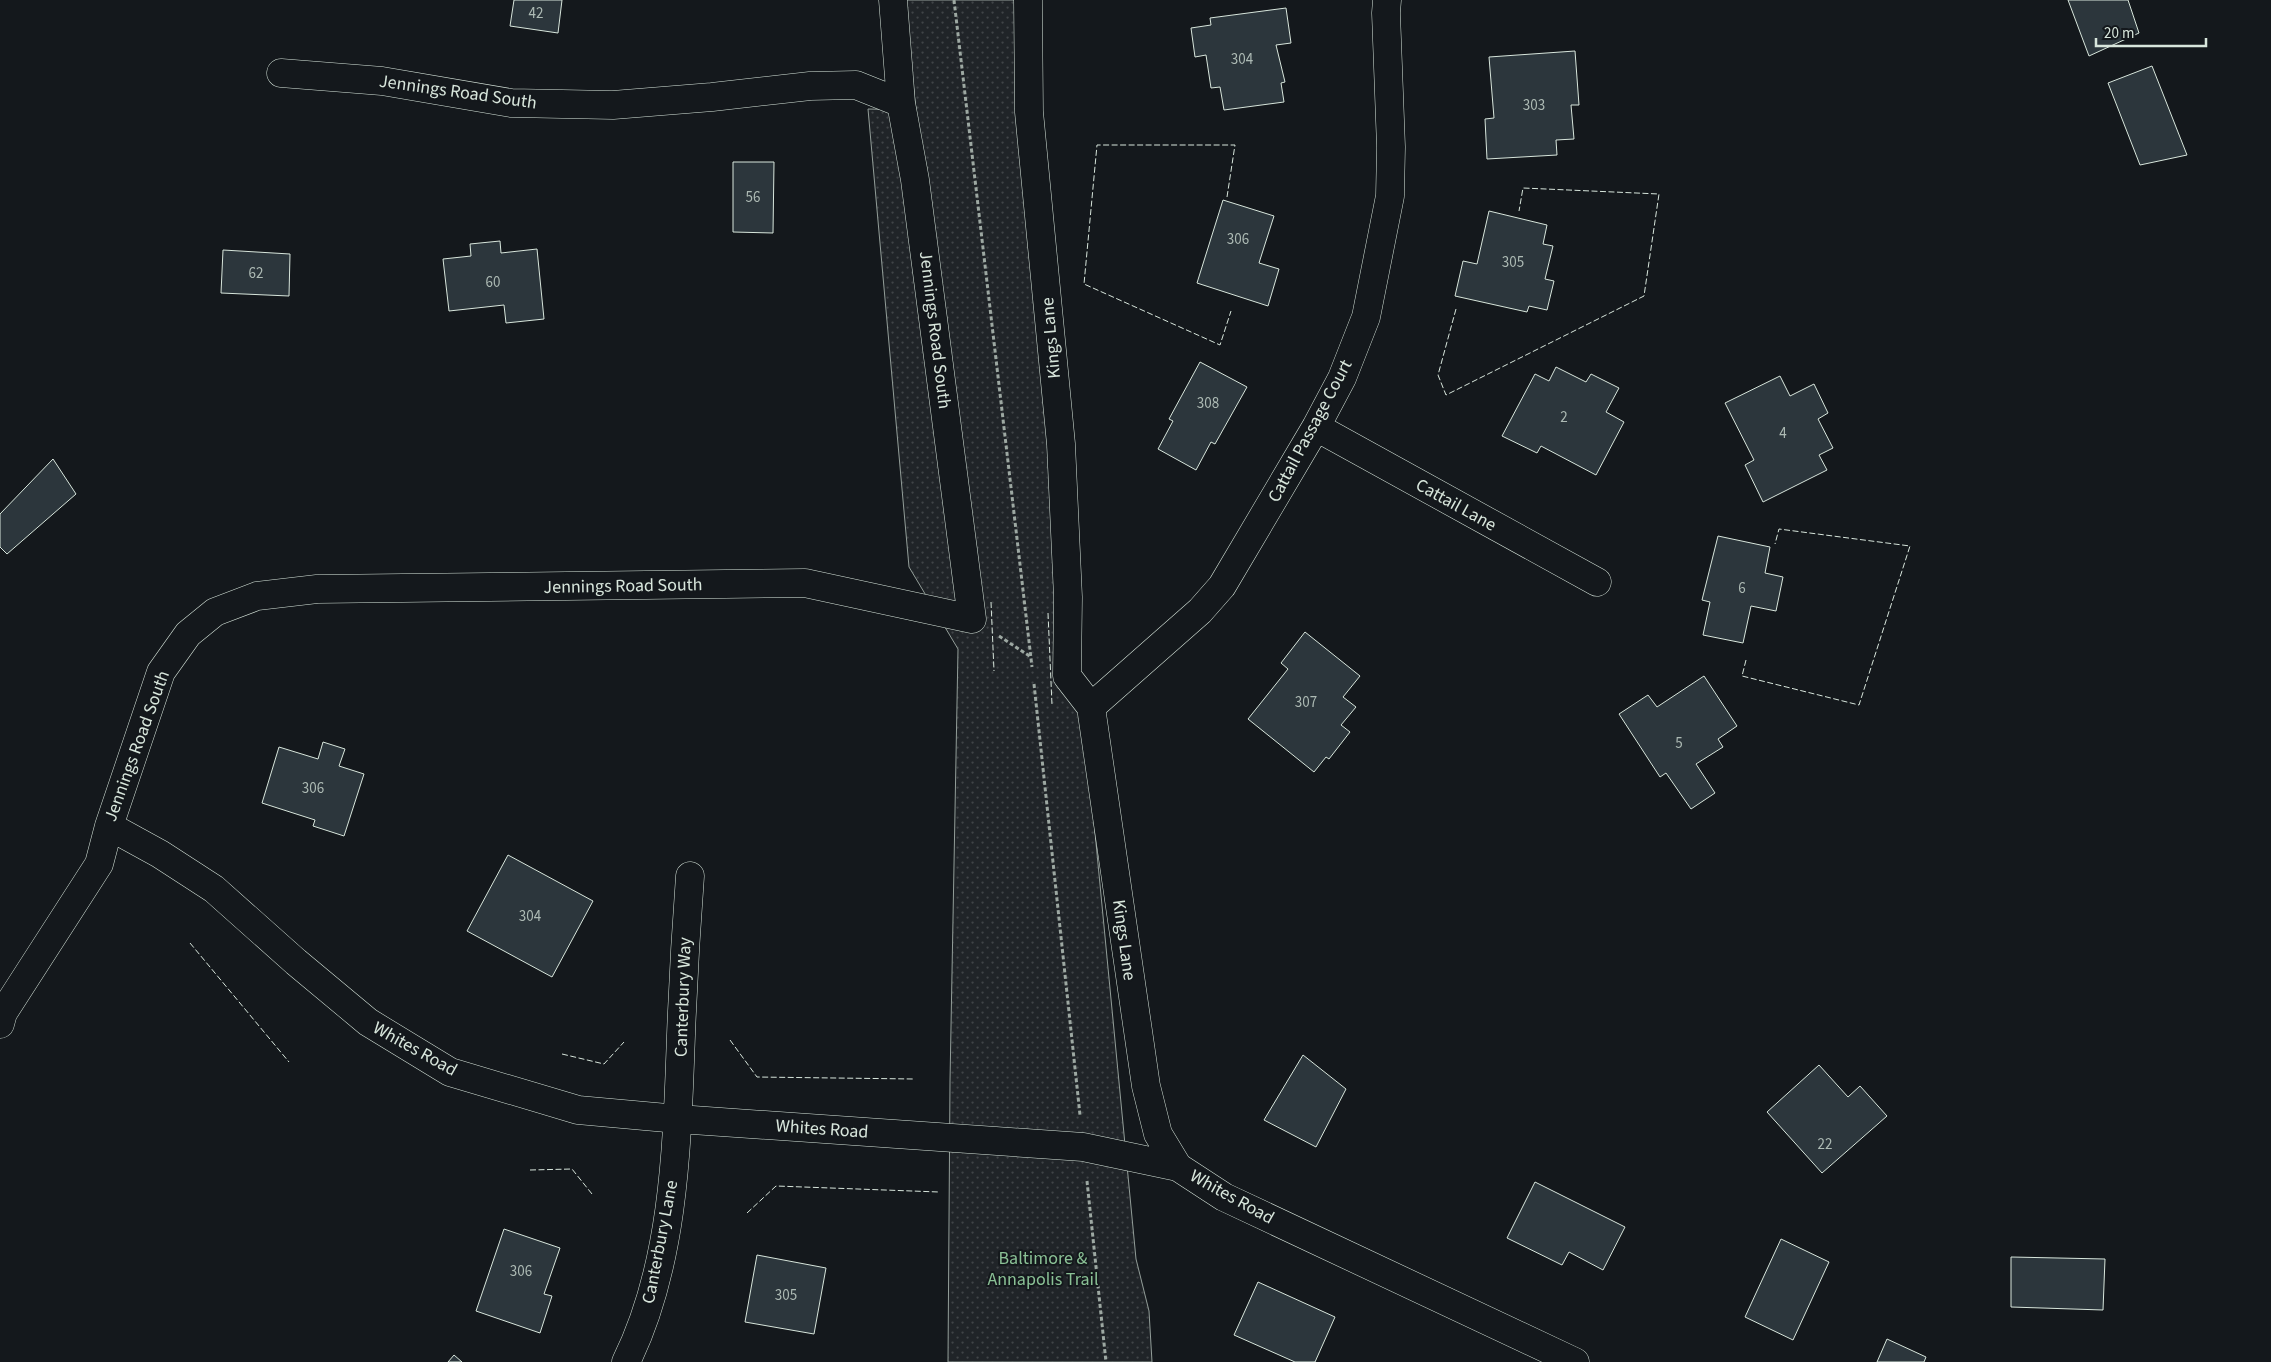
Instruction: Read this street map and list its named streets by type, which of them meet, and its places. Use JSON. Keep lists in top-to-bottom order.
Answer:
{
  "streets": {
    "street": [
      "Jennings Road South",
      "Kings Lane",
      "Cattail Passage Court",
      "Cattail Lane",
      "Canterbury Way",
      "Whites Road",
      "Canterbury Lane"
    ]
  },
  "crossings": [
    ["Jennings Road South", "Whites Road"],
    ["Kings Lane", "Cattail Passage Court"],
    ["Kings Lane", "Whites Road"],
    ["Cattail Passage Court", "Cattail Lane"],
    ["Canterbury Way", "Whites Road"],
    ["Canterbury Way", "Canterbury Lane"],
    ["Whites Road", "Canterbury Lane"]
  ],
  "parks": ["Baltimore & Annapolis Trail"],
  "house_numbers": [
    "42",
    "304",
    "303",
    "56",
    "306",
    "305",
    "62",
    "60",
    "308",
    "2",
    "4",
    "6",
    "307",
    "5",
    "306",
    "304",
    "22",
    "306",
    "305"
  ],
  "scale_bar": "20 m"
}
